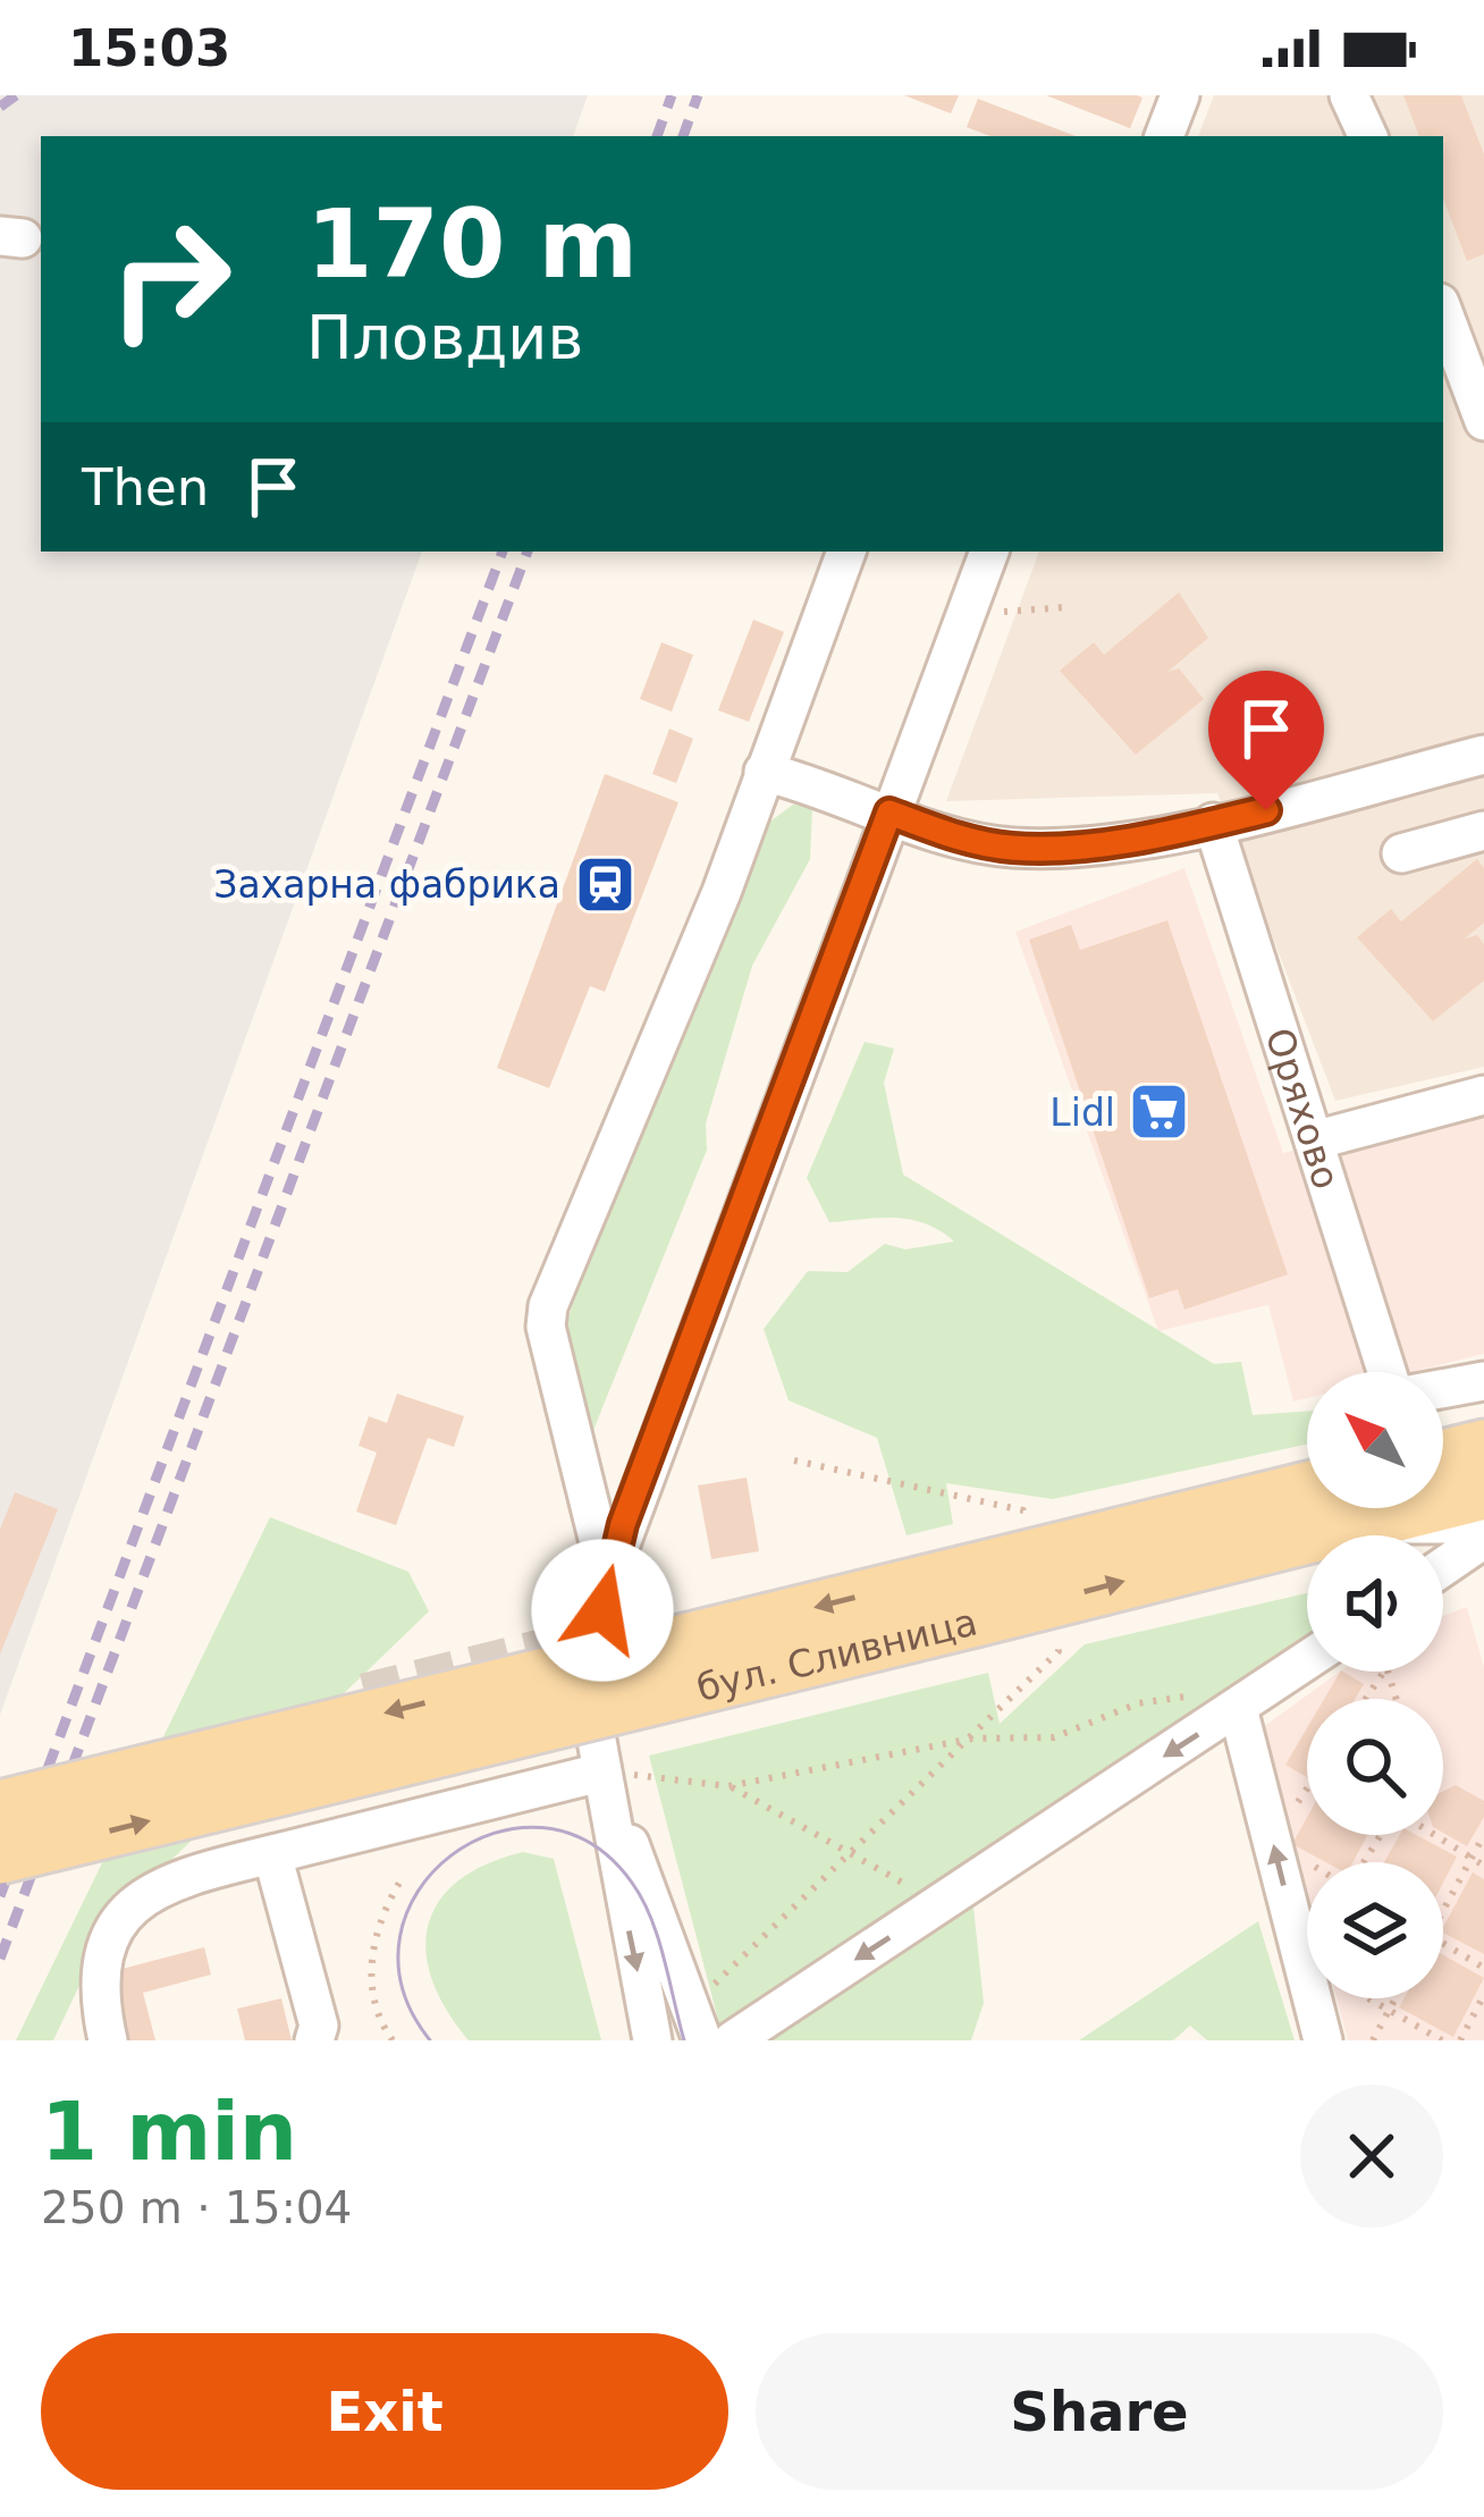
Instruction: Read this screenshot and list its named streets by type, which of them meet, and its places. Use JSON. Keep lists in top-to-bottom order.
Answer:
{
  "streets": {
    "main road": ["бул. Сливница"],
    "street": ["Оряхово"]
  },
  "places": {
    "station": ["Захарна фабрика"],
    "supermarket": ["Lidl"]
  },
  "north": "top left",
  "page": {
    "status": "15:03",
    "turn": ["170 m", "Пловдив"],
    "then": "Then",
    "heading": ["1 min", "250 m · 15:04"],
    "buttons": ["Exit", "Share"]
  }
}
